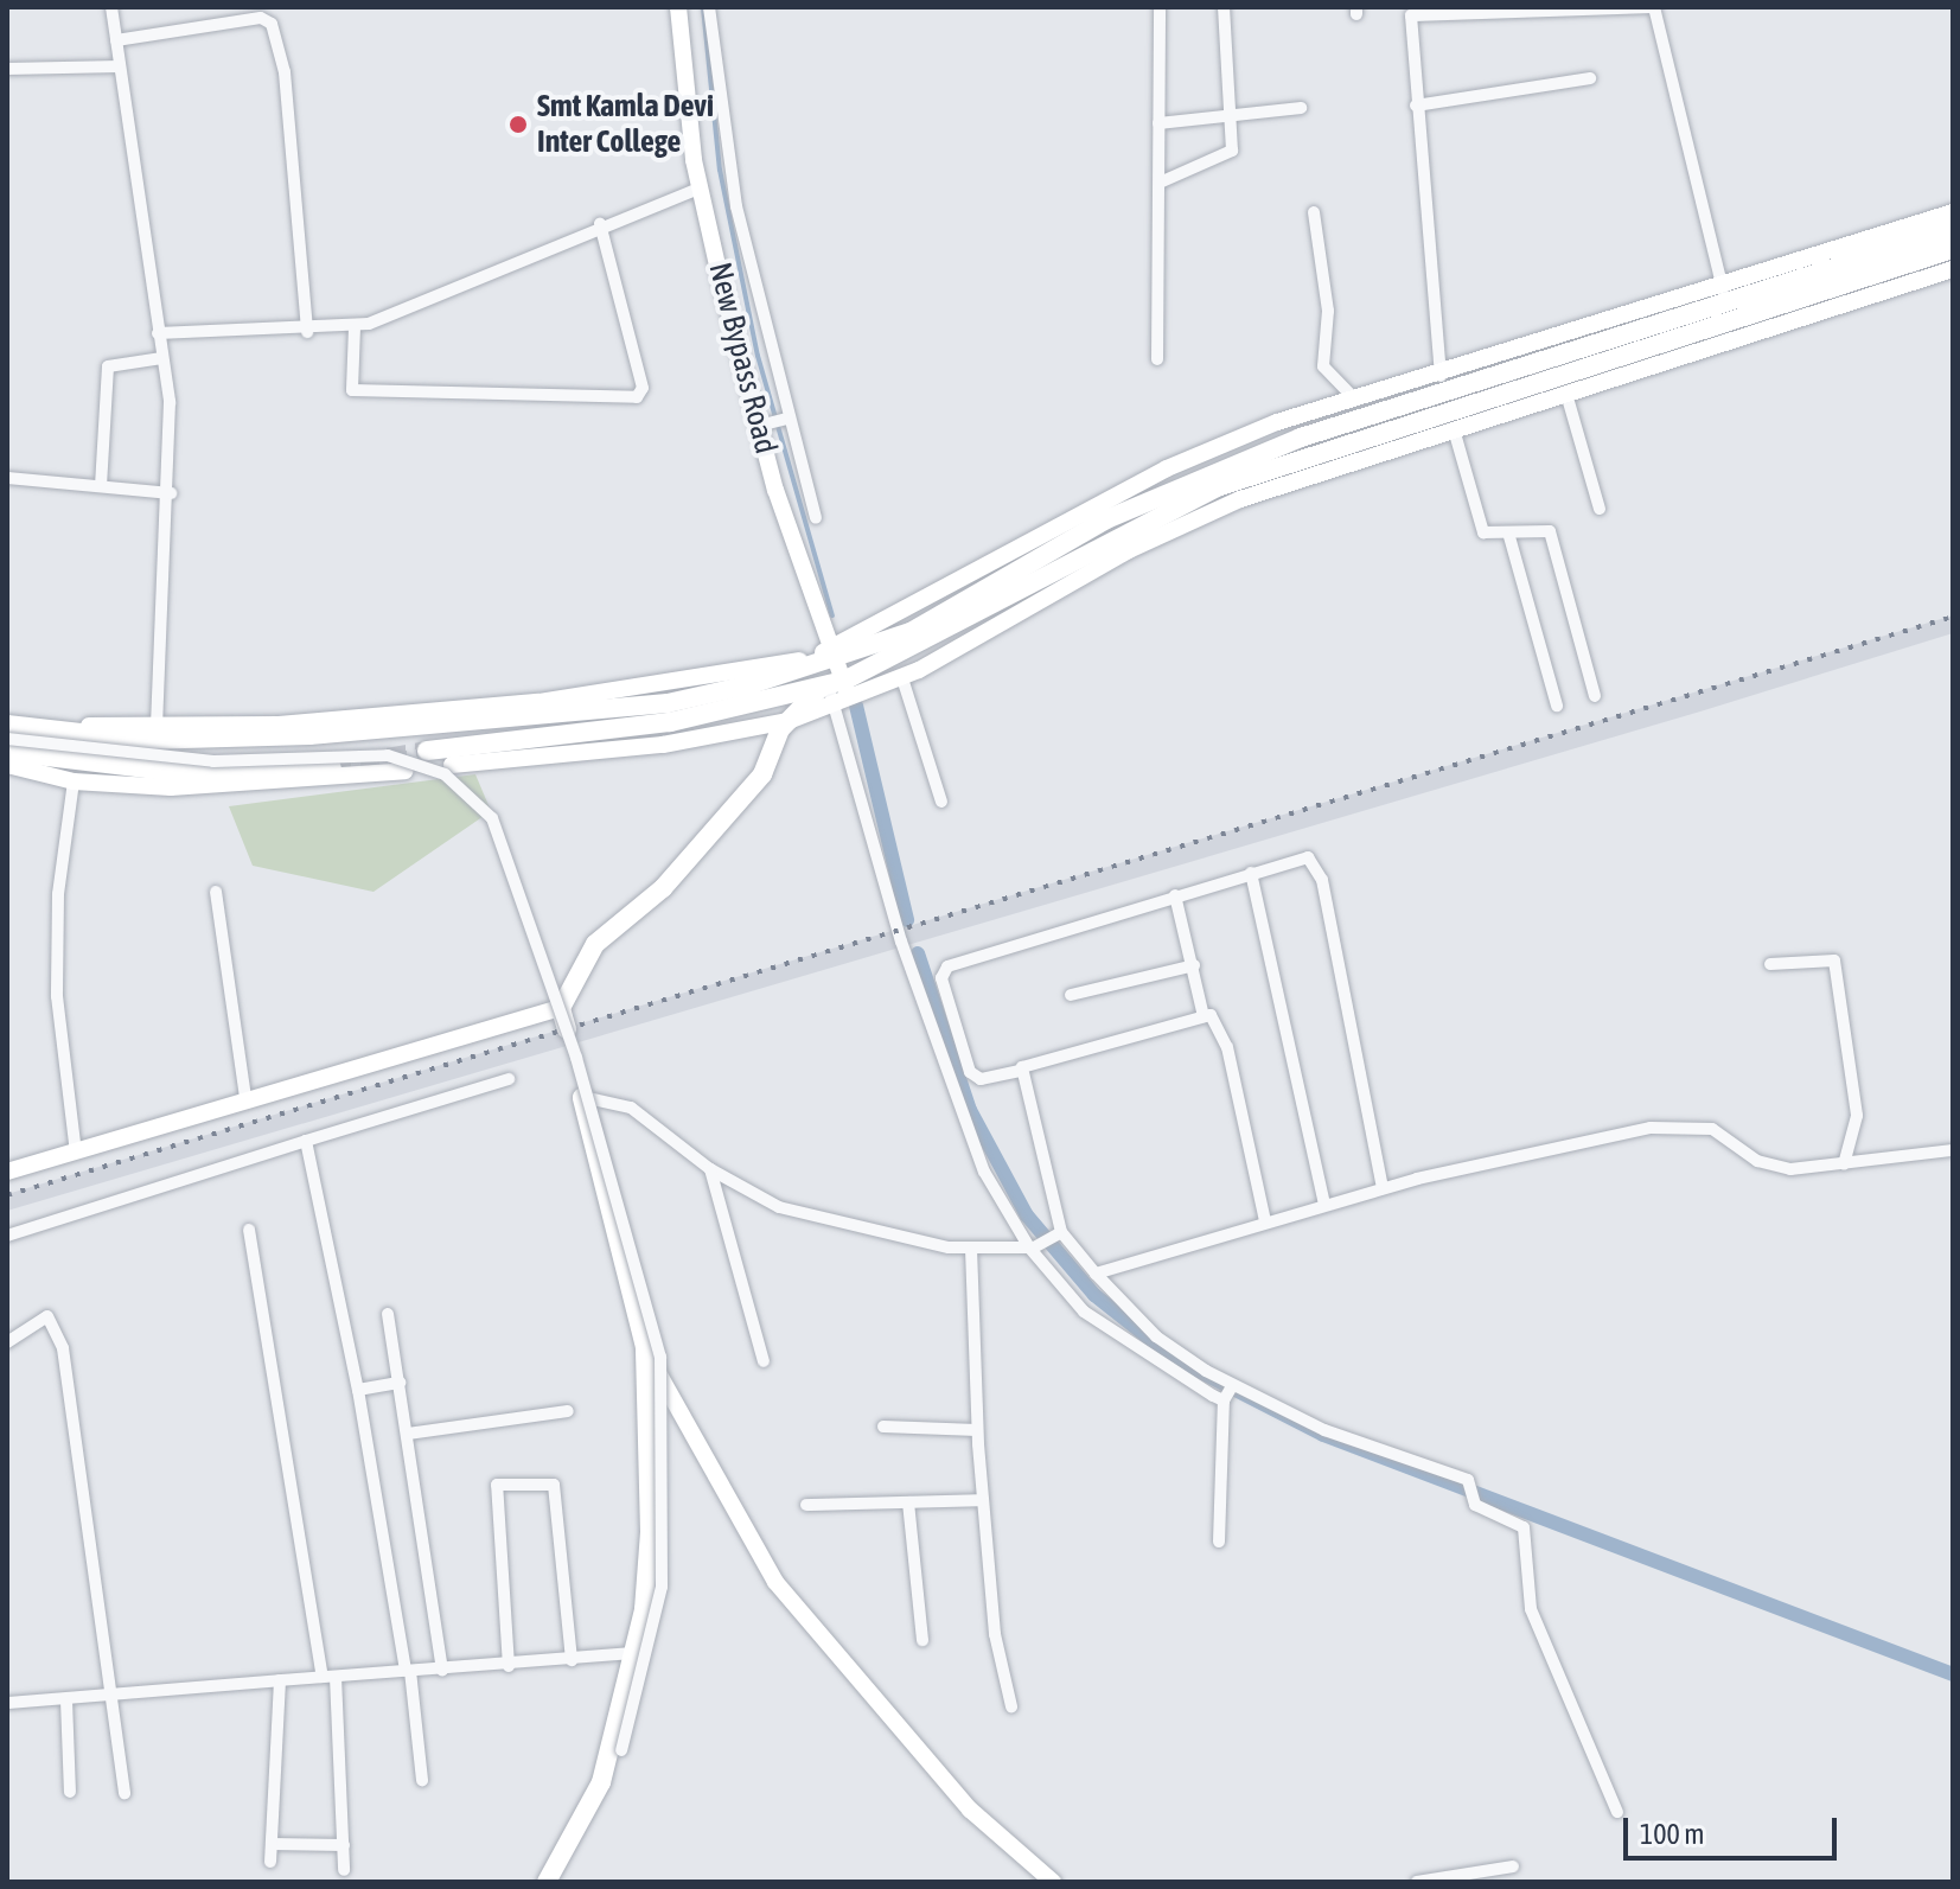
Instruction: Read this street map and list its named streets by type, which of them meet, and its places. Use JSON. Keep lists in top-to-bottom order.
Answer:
{
  "streets": {
    "main road": ["New Bypass Road"]
  },
  "places": ["Smt Kamla Devi Inter College"],
  "scale_bar": "100 m"
}
